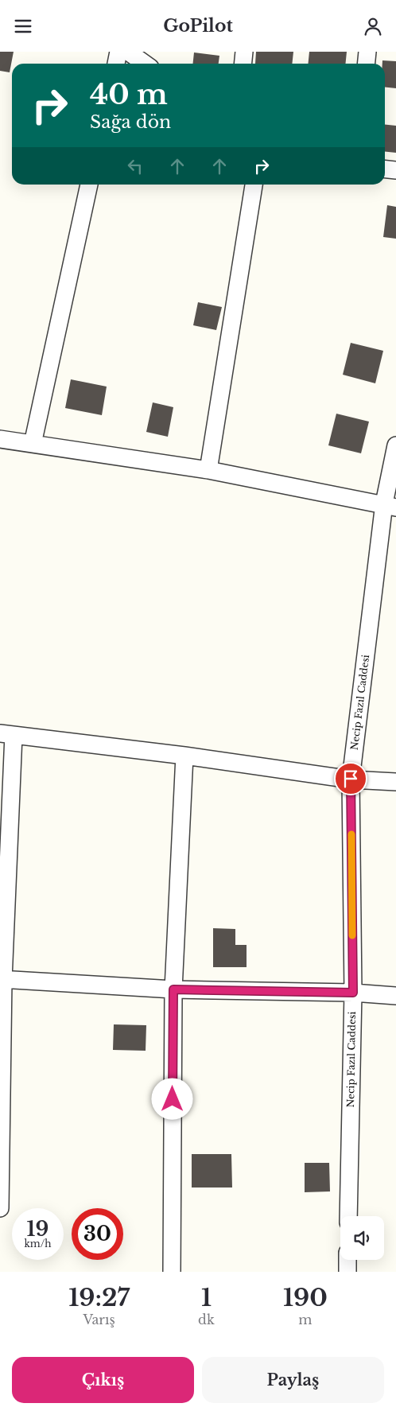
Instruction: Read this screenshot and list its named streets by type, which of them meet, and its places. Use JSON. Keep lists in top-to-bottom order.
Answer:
{
  "streets": {
    "street": ["Necip Fazıl Caddesi"]
  },
  "page": {
    "header": "GoPilot",
    "turn": ["40 m", "Sağa dön"],
    "speed": "19 km/h",
    "limit": "30",
    "eta": [
      "19:27",
      "Varış",
      "1",
      "dk",
      "190",
      "m"
    ],
    "buttons": ["Çıkış", "Paylaş"]
  }
}
